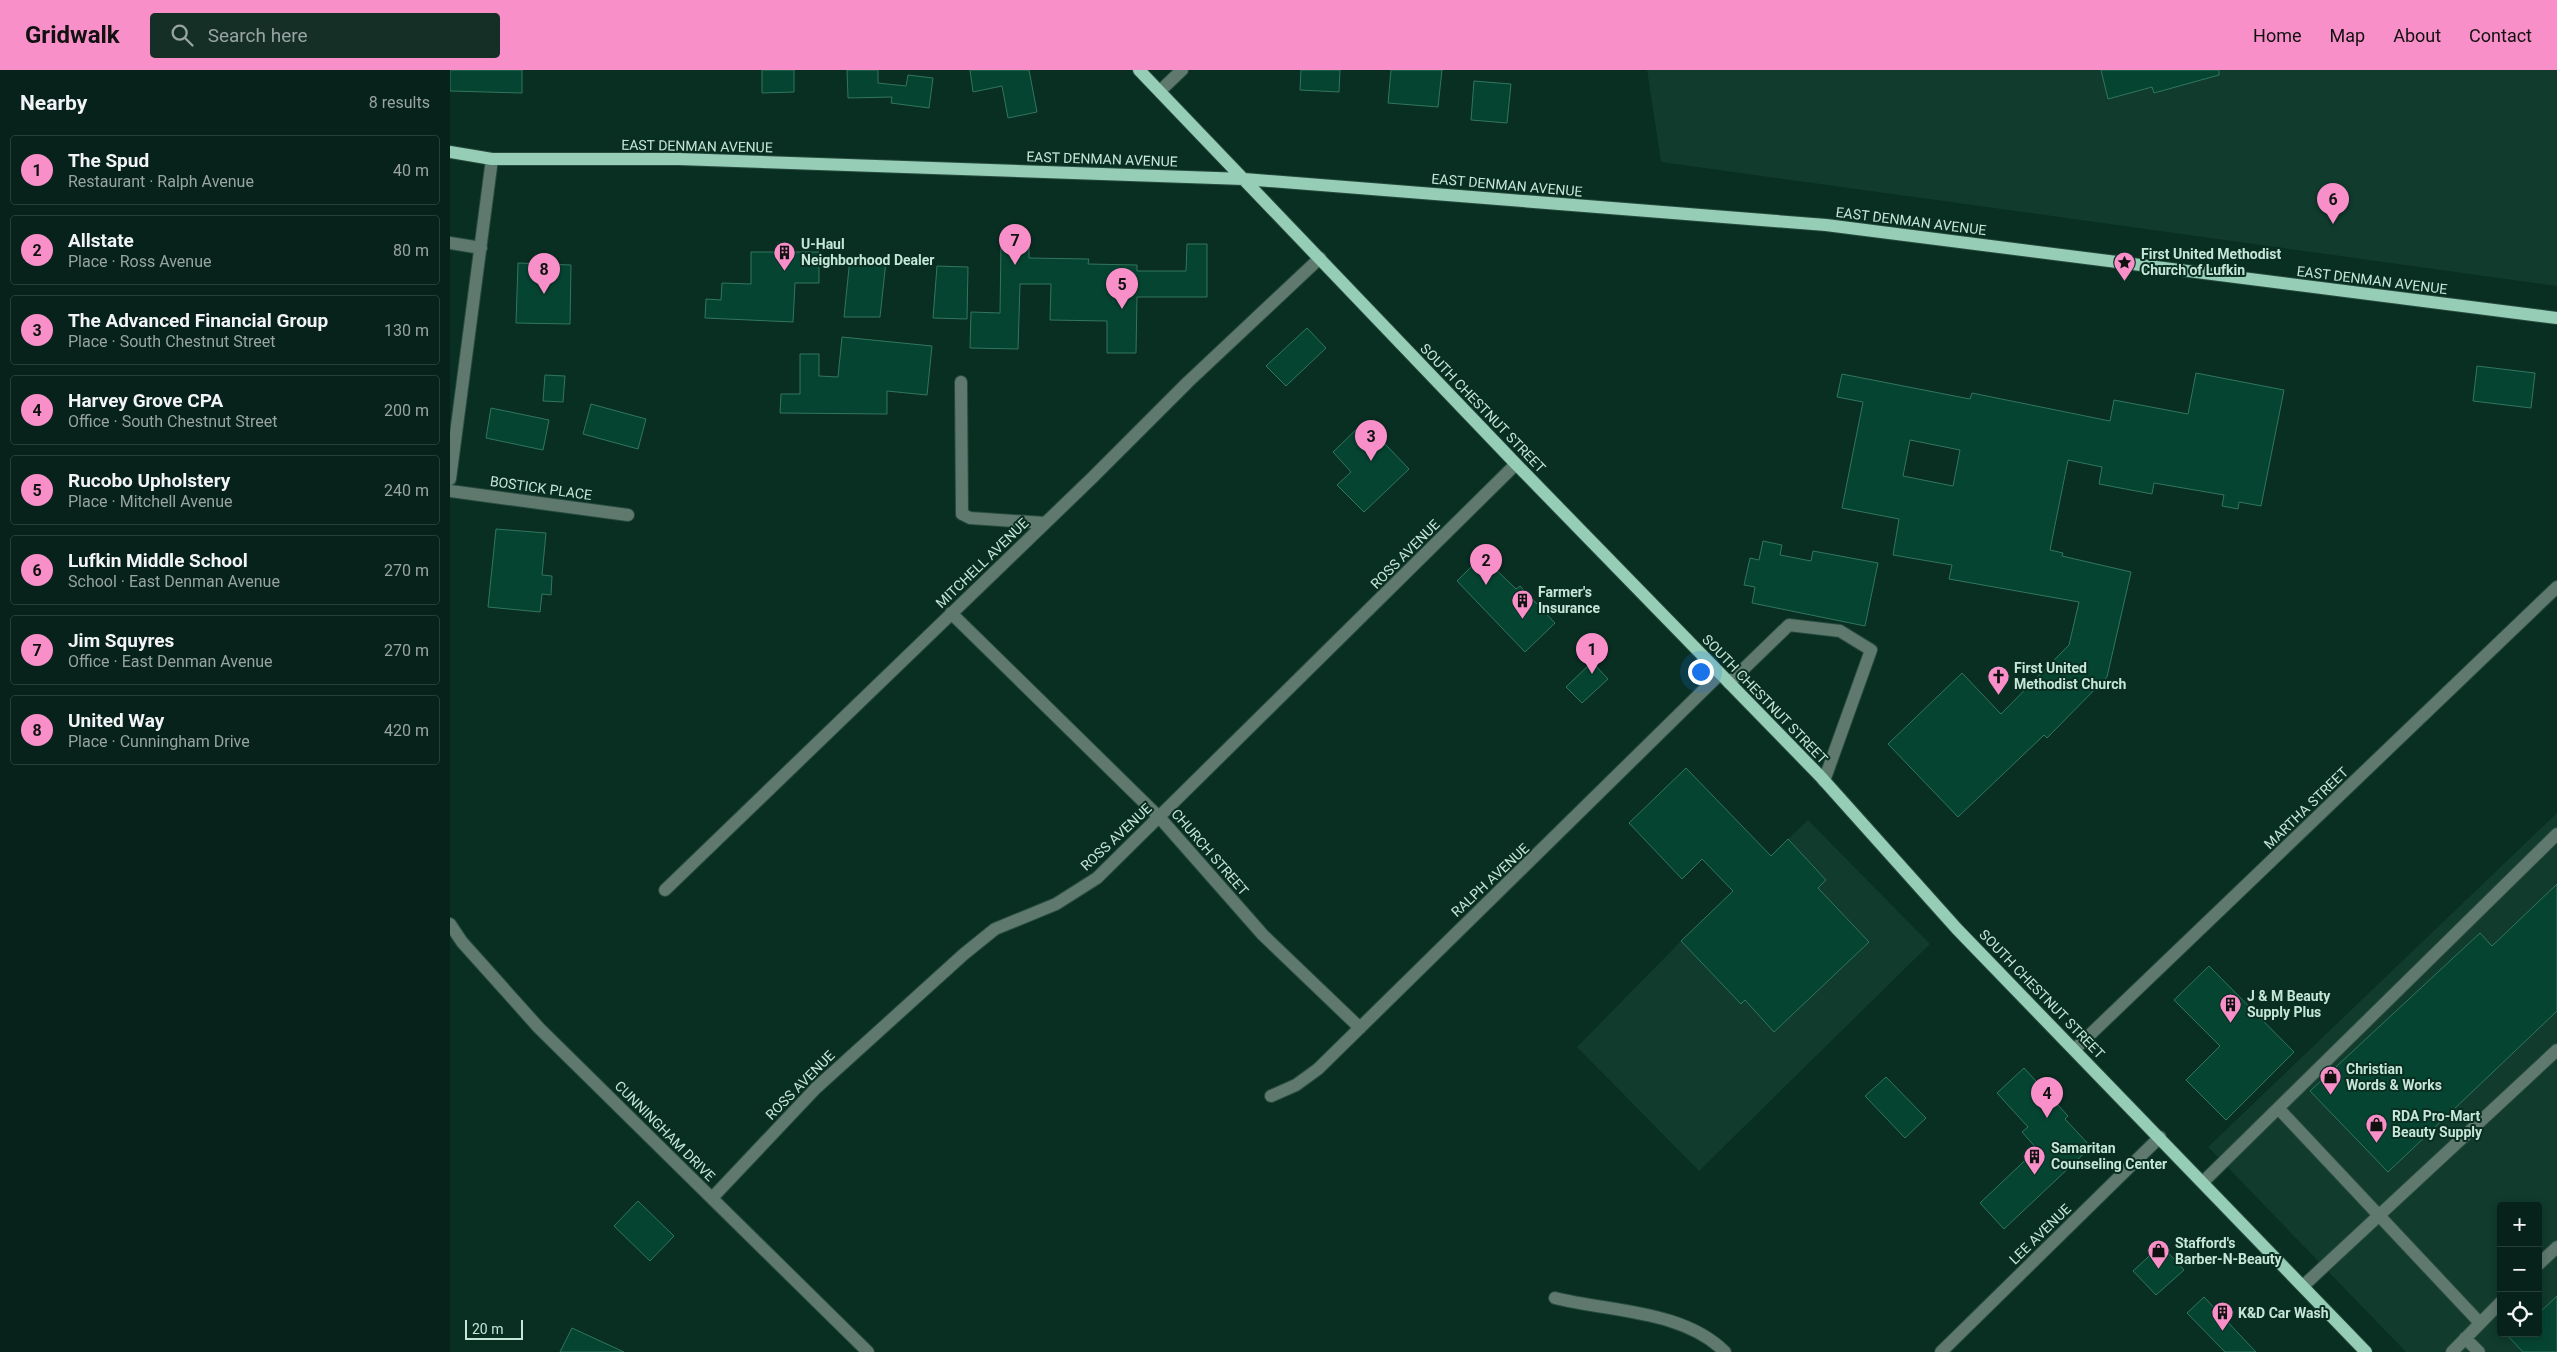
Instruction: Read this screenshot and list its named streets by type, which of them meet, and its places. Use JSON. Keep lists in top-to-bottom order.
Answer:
{
  "streets": {
    "main road": ["EAST DENMAN AVENUE", "SOUTH CHESTNUT STREET"],
    "street": [
      "BOSTICK PLACE",
      "ROSS AVENUE",
      "MITCHELL AVENUE",
      "MARTHA STREET",
      "CHURCH STREET",
      "RALPH AVENUE",
      "CUNNINGHAM DRIVE",
      "LEE AVENUE"
    ]
  },
  "crossings": [
    ["EAST DENMAN AVENUE", "SOUTH CHESTNUT STREET"],
    ["SOUTH CHESTNUT STREET", "ROSS AVENUE"],
    ["SOUTH CHESTNUT STREET", "MITCHELL AVENUE"],
    ["SOUTH CHESTNUT STREET", "MARTHA STREET"],
    ["SOUTH CHESTNUT STREET", "RALPH AVENUE"],
    ["SOUTH CHESTNUT STREET", "LEE AVENUE"],
    ["ROSS AVENUE", "CHURCH STREET"],
    ["ROSS AVENUE", "CUNNINGHAM DRIVE"],
    ["MITCHELL AVENUE", "CHURCH STREET"],
    ["CHURCH STREET", "RALPH AVENUE"]
  ],
  "places": {
    "building": [
      "U-Haul Neighborhood Dealer",
      "Farmer's Insurance",
      "J & M Beauty Supply Plus",
      "Samaritan Counseling Center",
      "K&D Car Wash"
    ],
    "place": ["First United Methodist Church of Lufkin"],
    "church": ["First United Methodist Church"],
    "shop": ["Christian Words & Works", "RDA Pro-Mart Beauty Supply", "Stafford's Barber-N-Beauty"]
  },
  "scale_bar": "20 m",
  "page": {
    "header": "Gridwalk",
    "search": "Search here",
    "nav": [
      "Home",
      "Map",
      "About",
      "Contact"
    ],
    "heading": ["Nearby", "8 results"],
    "list": [
      {
        "mark": "1",
        "name": "The Spud",
        "note": "Restaurant · Ralph Avenue",
        "value": "40 m"
      },
      {
        "mark": "2",
        "name": "Allstate",
        "note": "Place · Ross Avenue",
        "value": "80 m"
      },
      {
        "mark": "3",
        "name": "The Advanced Financial Group",
        "note": "Place · South Chestnut Street",
        "value": "130 m"
      },
      {
        "mark": "4",
        "name": "Harvey Grove CPA",
        "note": "Office · South Chestnut Street",
        "value": "200 m"
      },
      {
        "mark": "5",
        "name": "Rucobo Upholstery",
        "note": "Place · Mitchell Avenue",
        "value": "240 m"
      },
      {
        "mark": "6",
        "name": "Lufkin Middle School",
        "note": "School · East Denman Avenue",
        "value": "270 m"
      },
      {
        "mark": "7",
        "name": "Jim Squyres",
        "note": "Office · East Denman Avenue",
        "value": "270 m"
      },
      {
        "mark": "8",
        "name": "United Way",
        "note": "Place · Cunningham Drive",
        "value": "420 m"
      }
    ],
    "pins": [
      "6",
      "7",
      "8",
      "5",
      "3",
      "2",
      "1",
      "4"
    ],
    "map_buttons": ["+", "−"],
    "scale": "20 m"
  }
}
